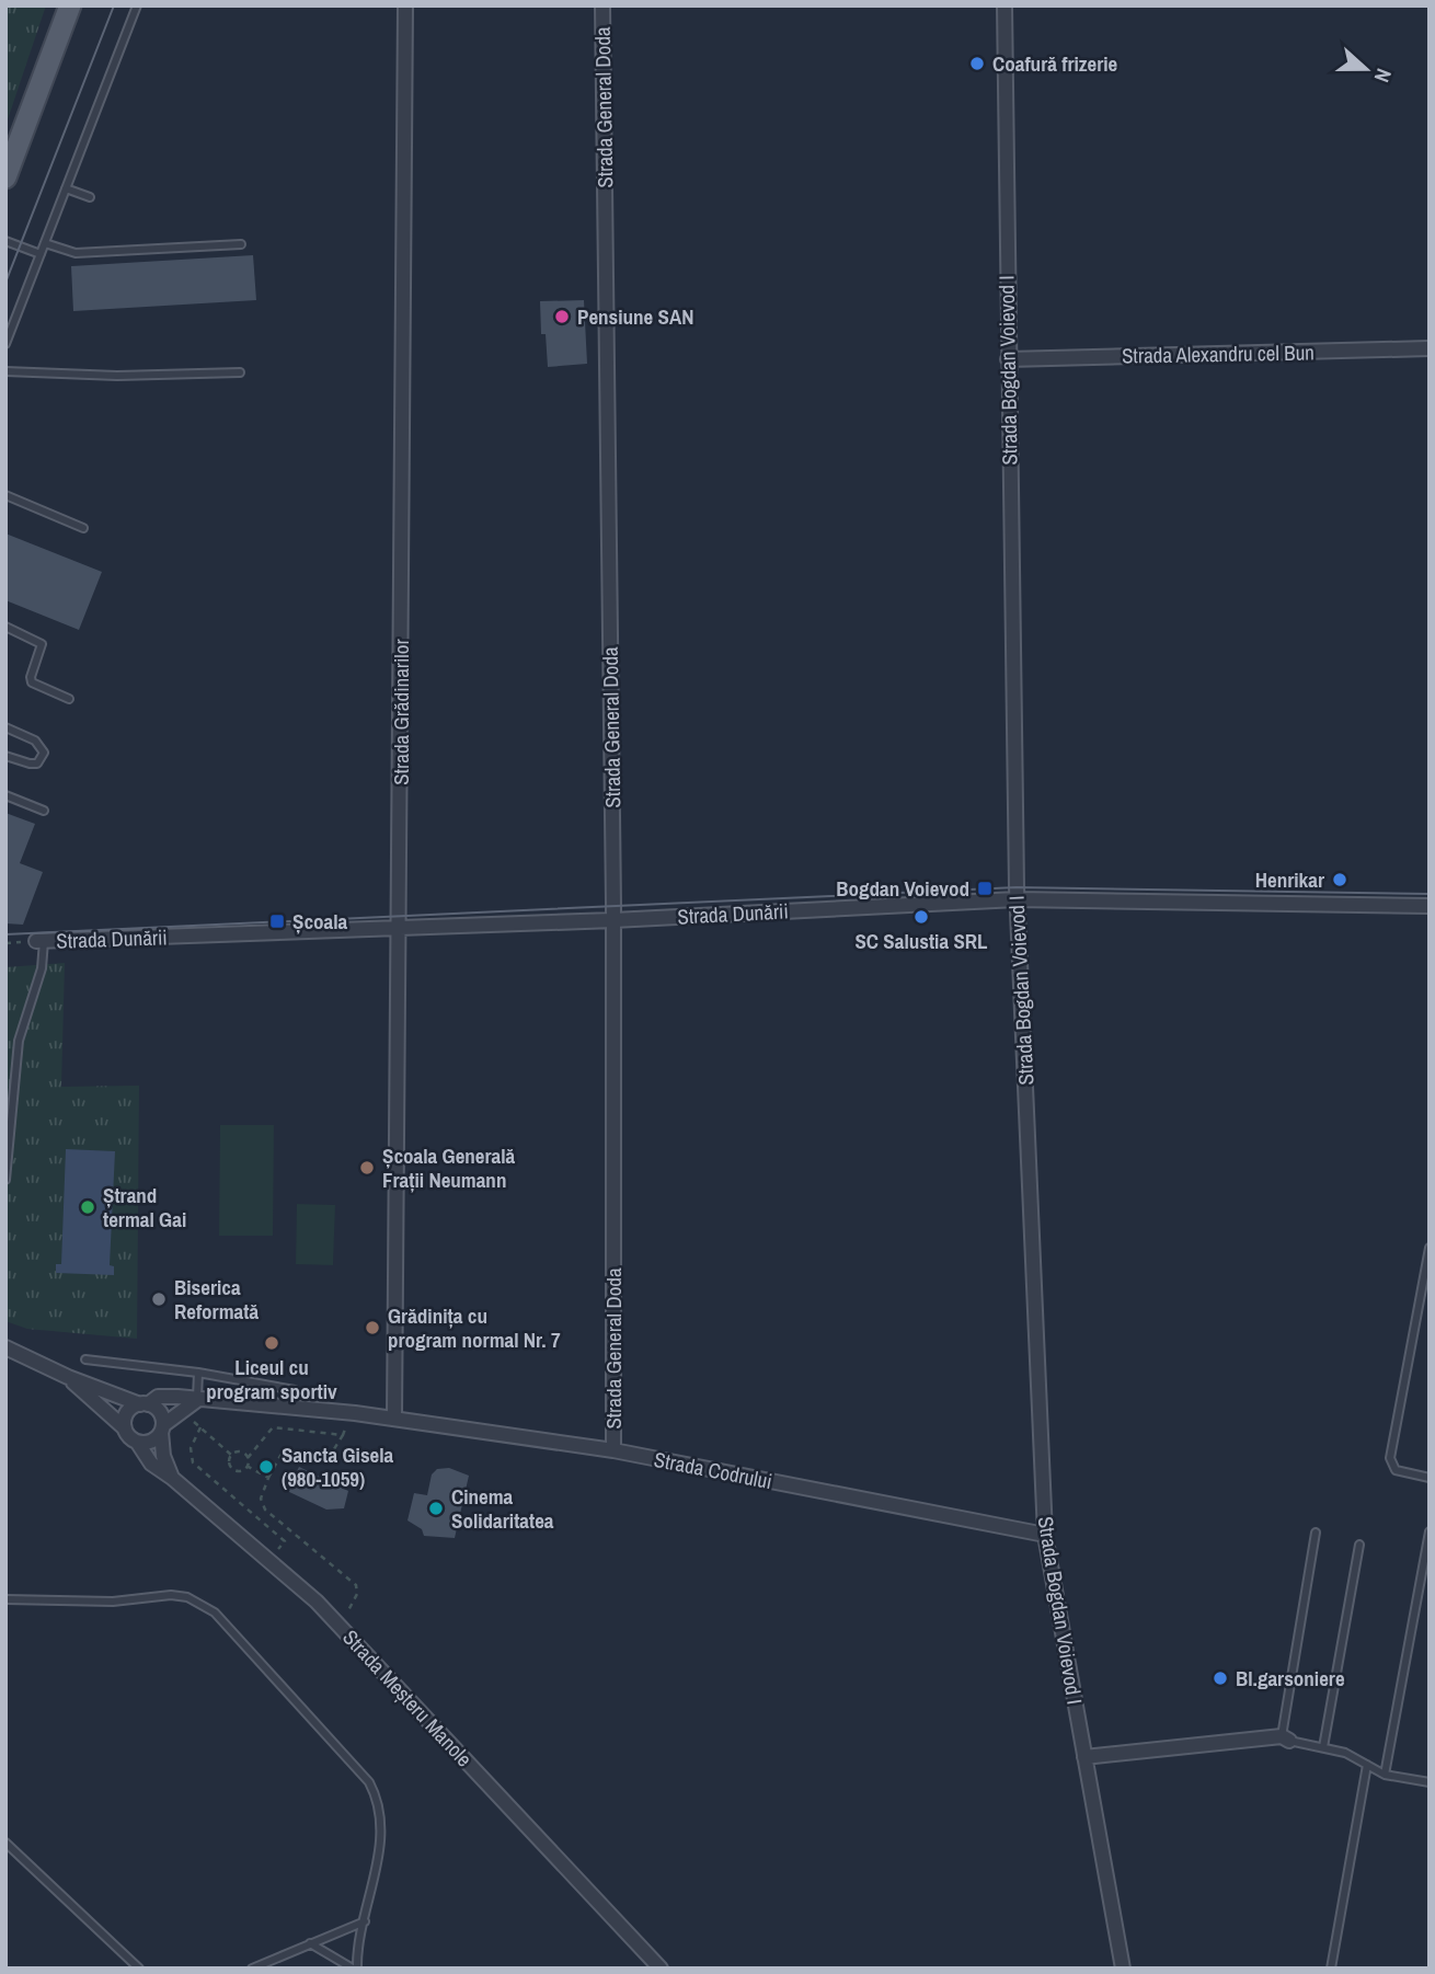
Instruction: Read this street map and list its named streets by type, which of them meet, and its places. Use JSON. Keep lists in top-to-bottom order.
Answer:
{
  "streets": {
    "street": [
      "Strada General Doda",
      "Strada Alexandru cel Bun",
      "Strada Bogdan Voievod I",
      "Strada Grădinarilor",
      "Strada Dunării",
      "Strada Codrului",
      "Strada Meșteru Manole"
    ]
  },
  "crossings": [
    ["Strada General Doda", "Strada Dunării"],
    ["Strada General Doda", "Strada Codrului"],
    ["Strada Alexandru cel Bun", "Strada Bogdan Voievod I"],
    ["Strada Bogdan Voievod I", "Strada Dunării"],
    ["Strada Bogdan Voievod I", "Strada Codrului"],
    ["Strada Grădinarilor", "Strada Dunării"],
    ["Strada Grădinarilor", "Strada Codrului"],
    ["Strada Codrului", "Strada Meșteru Manole"]
  ],
  "places": {
    "other": [
      "Coafură frizerie",
      "Pensiune SAN",
      "Henrikar",
      "SC Salustia SRL",
      "Școala Generală Frații Neumann",
      "Ștrand termal Gai",
      "Biserica Reformată",
      "Grădinița cu program normal Nr. 7",
      "Liceul cu program sportiv",
      "Sancta Gisela (980-1059)",
      "Cinema Solidaritatea",
      "Bl.garsoniere"
    ],
    "transit": ["Bogdan Voievod", "Școala"]
  },
  "north": "right"
}
